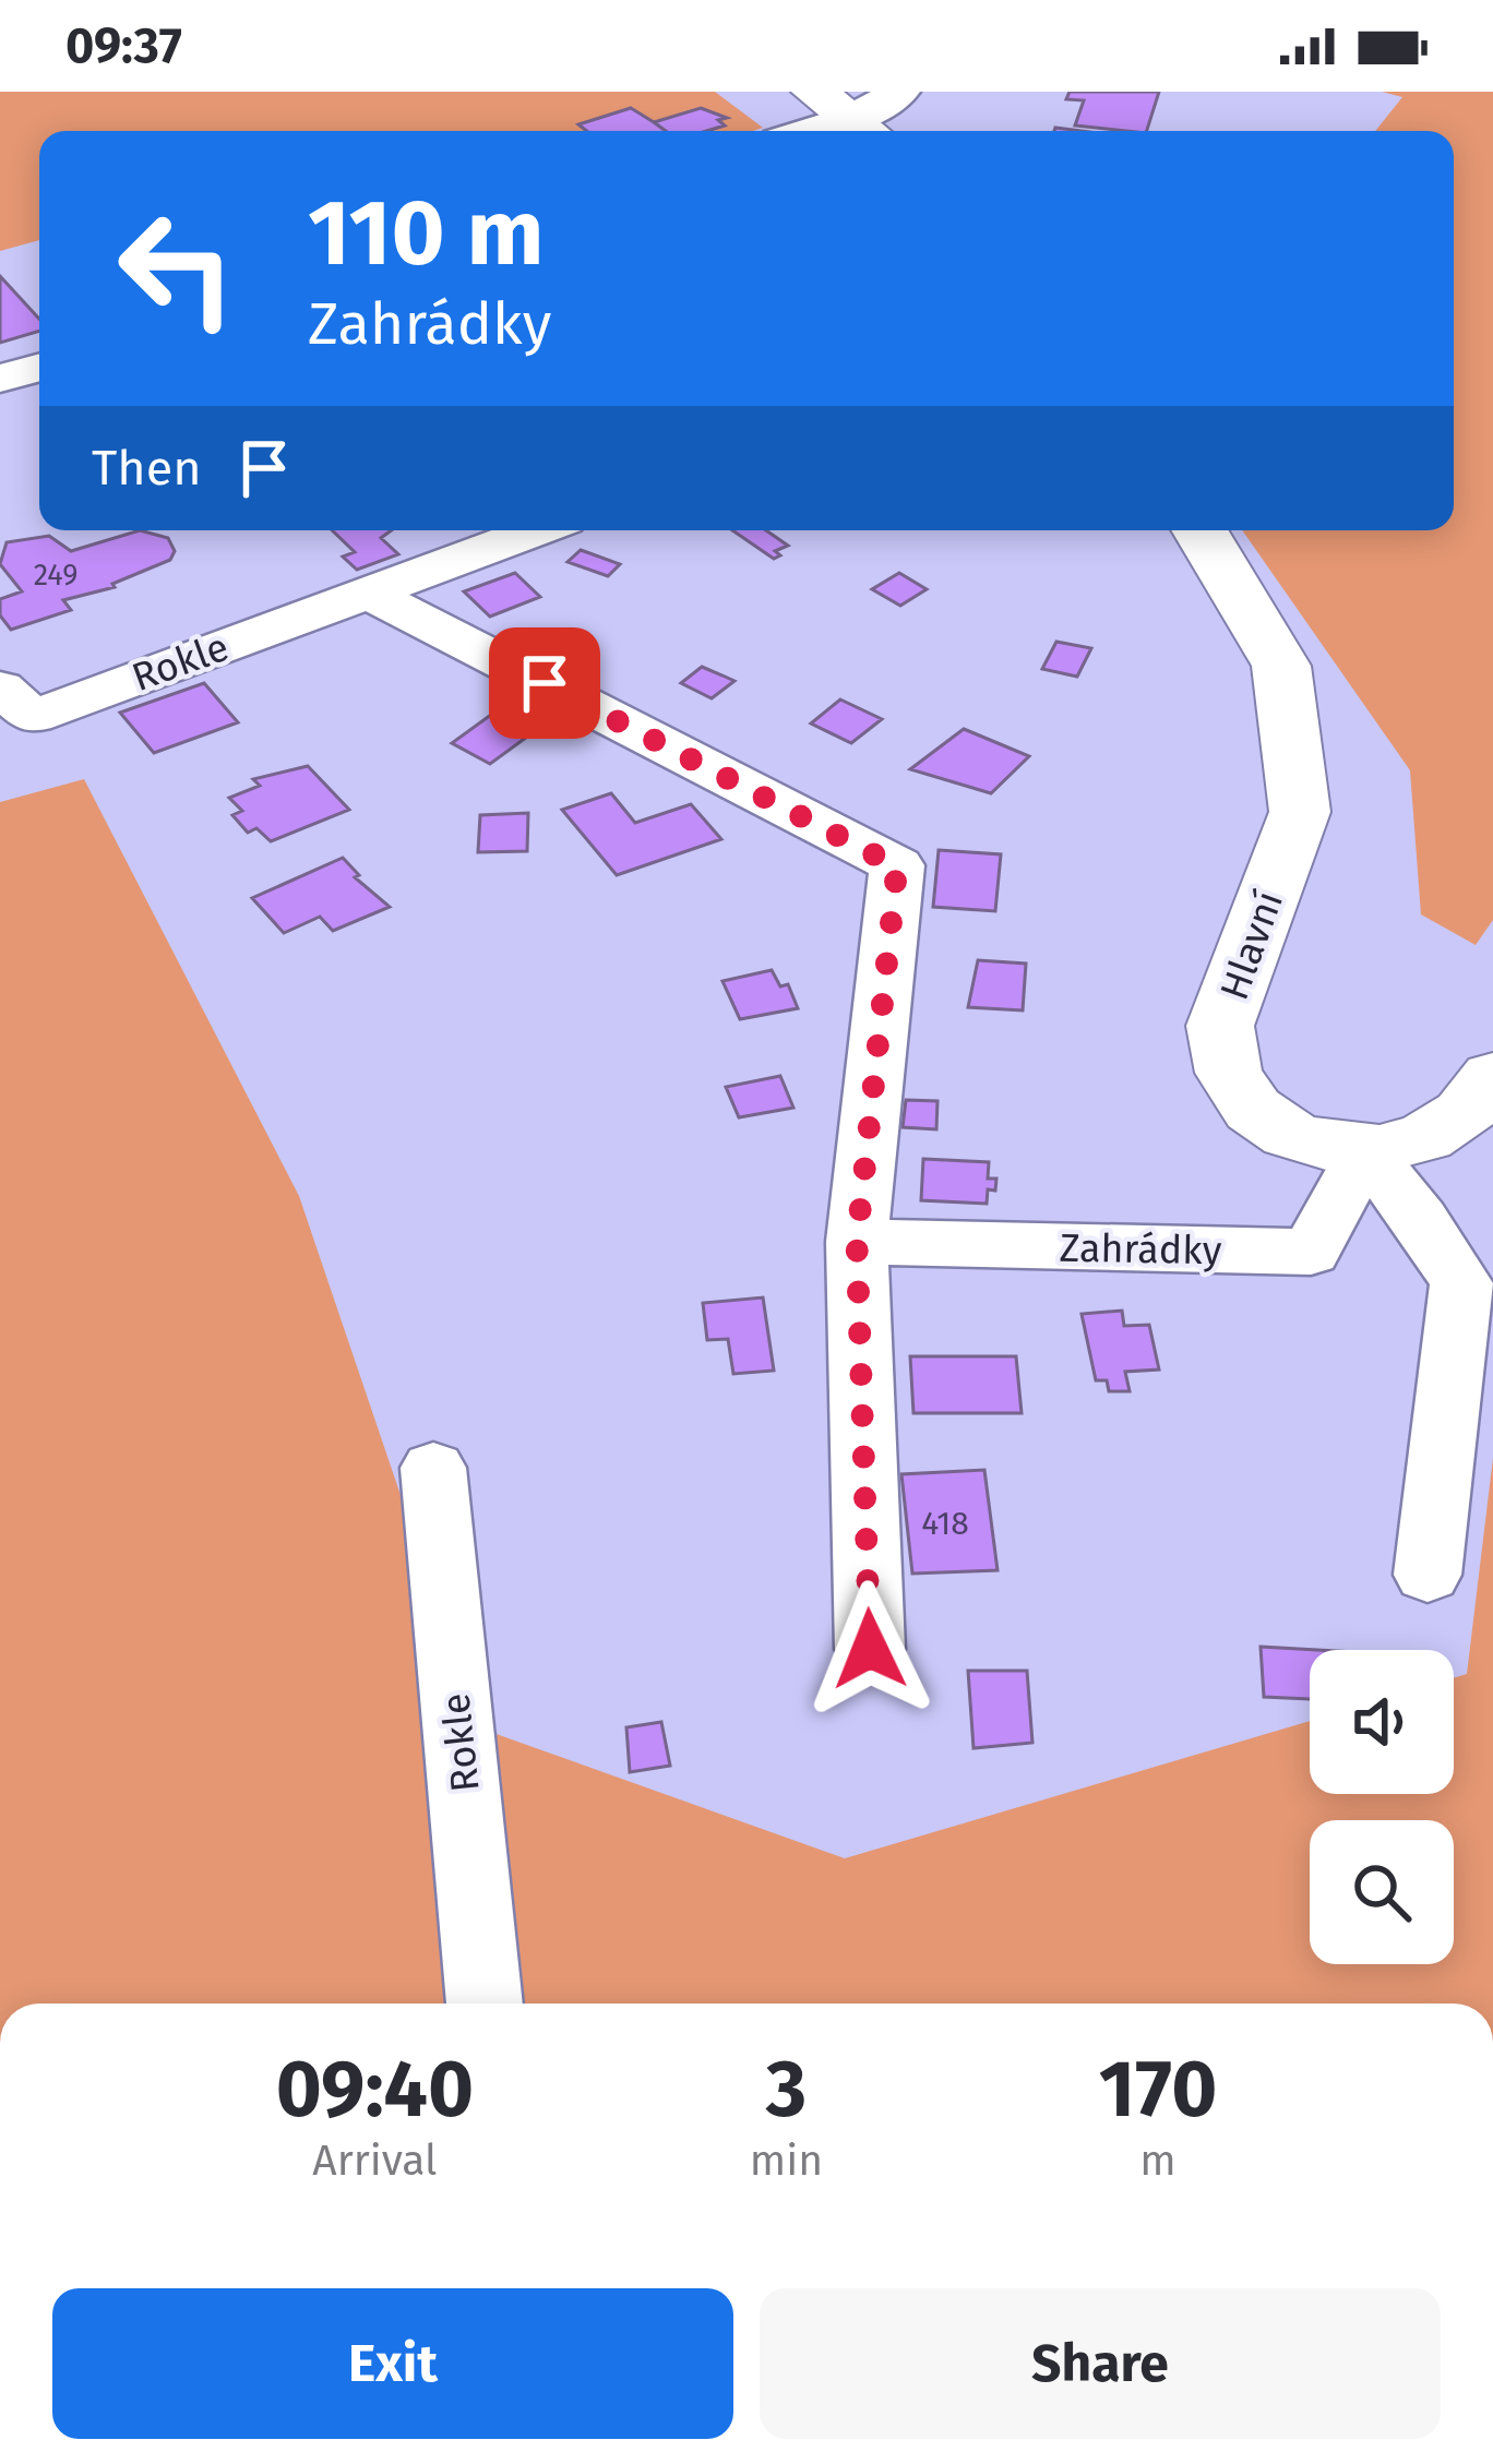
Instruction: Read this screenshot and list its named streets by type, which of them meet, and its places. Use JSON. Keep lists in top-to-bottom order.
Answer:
{
  "streets": {
    "street": ["Rokle", "Hlavní", "Zahrádky"]
  },
  "crossings": [
    ["Hlavní", "Zahrádky"]
  ],
  "house_numbers": ["249", "418"],
  "page": {
    "status": "09:37",
    "turn": ["110 m", "Zahrádky"],
    "then": "Then",
    "eta": [
      "09:40",
      "Arrival",
      "3",
      "min",
      "170",
      "m"
    ],
    "buttons": ["Exit", "Share"]
  }
}
